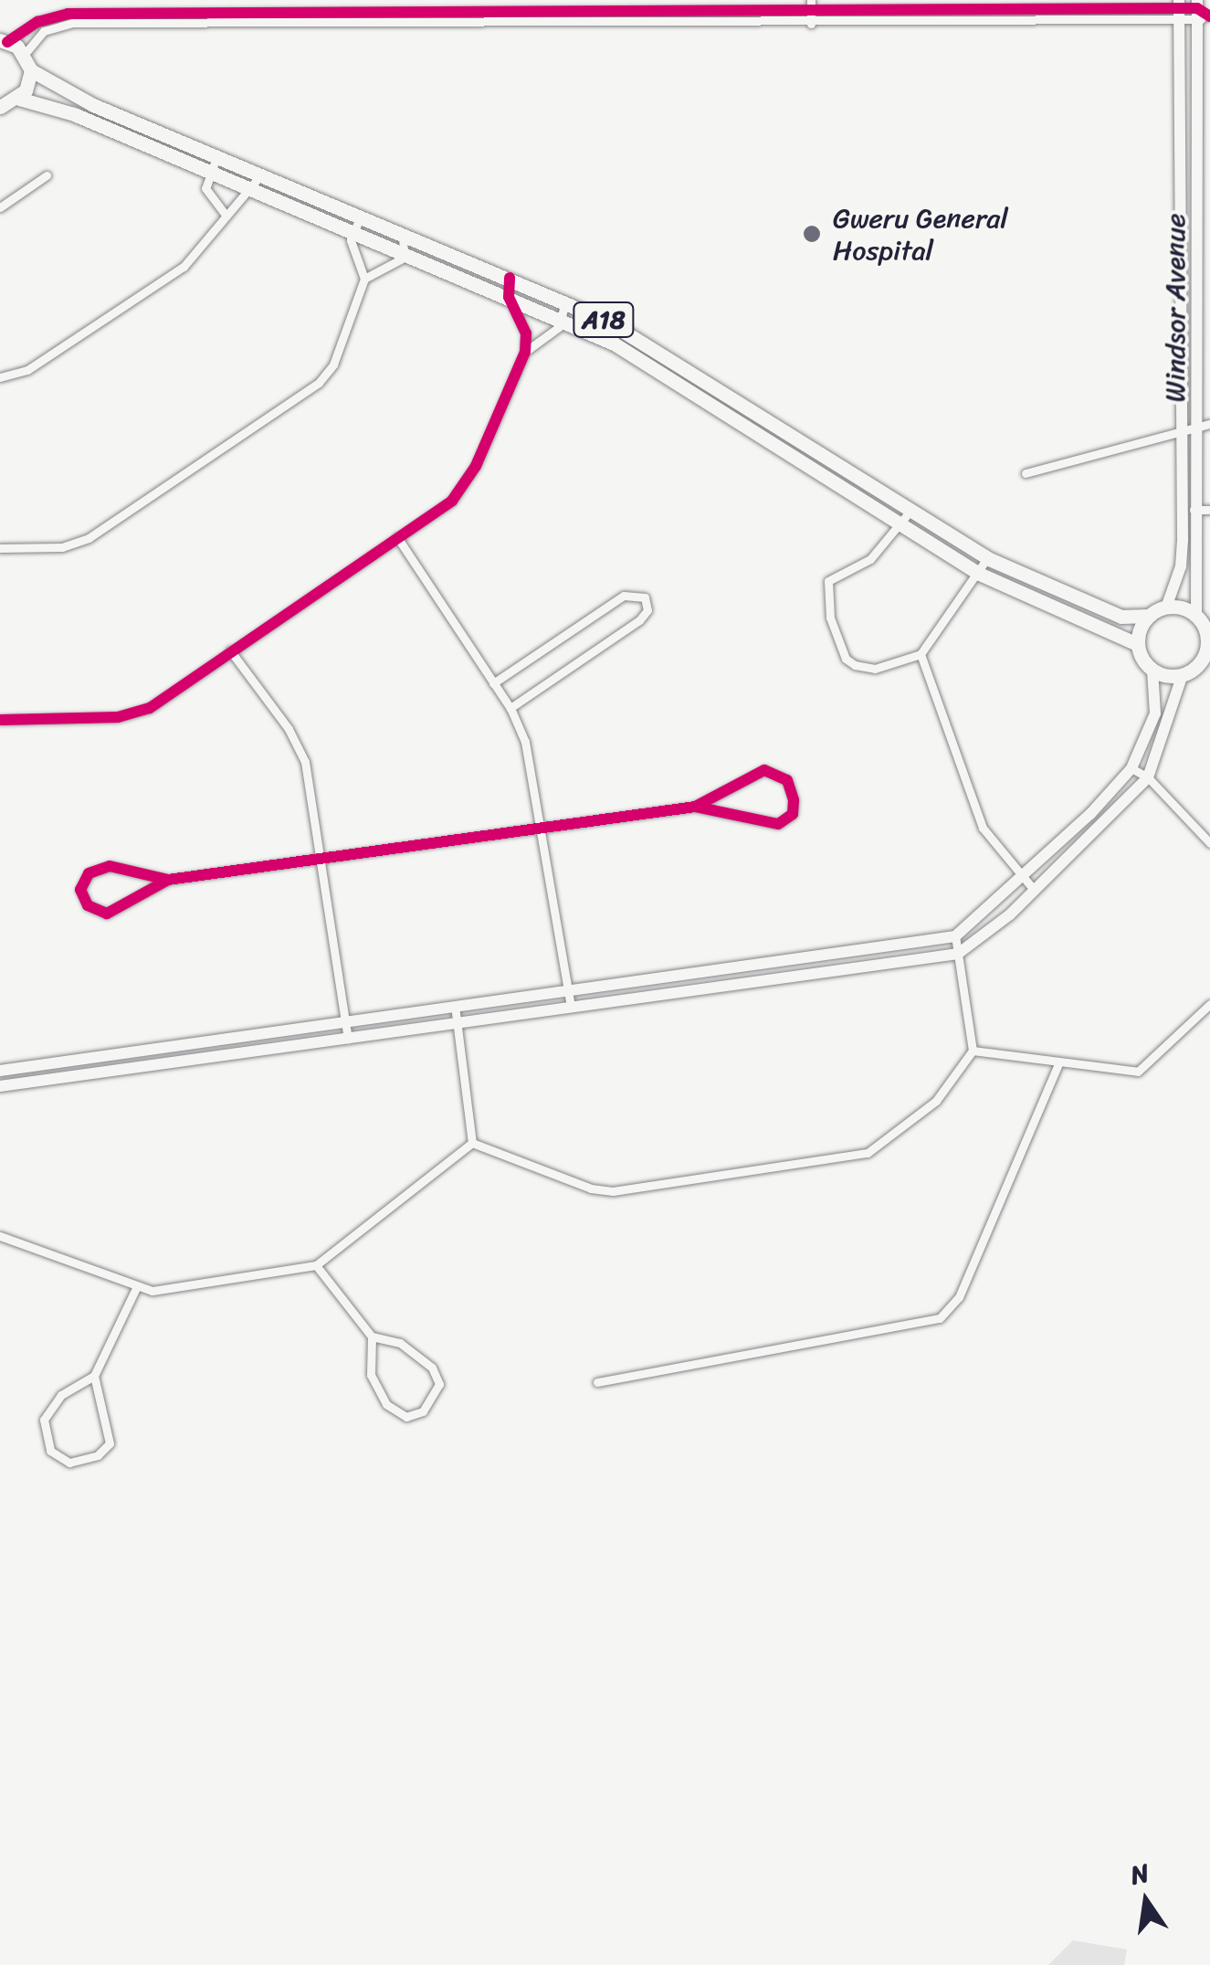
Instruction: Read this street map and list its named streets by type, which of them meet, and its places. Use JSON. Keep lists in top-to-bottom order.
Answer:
{
  "streets": {
    "highway": ["A18"],
    "main road": ["Windsor Avenue"]
  },
  "crossings": [
    ["Windsor Avenue", "A18"]
  ],
  "places": ["Gweru General Hospital"],
  "north": "top"
}
